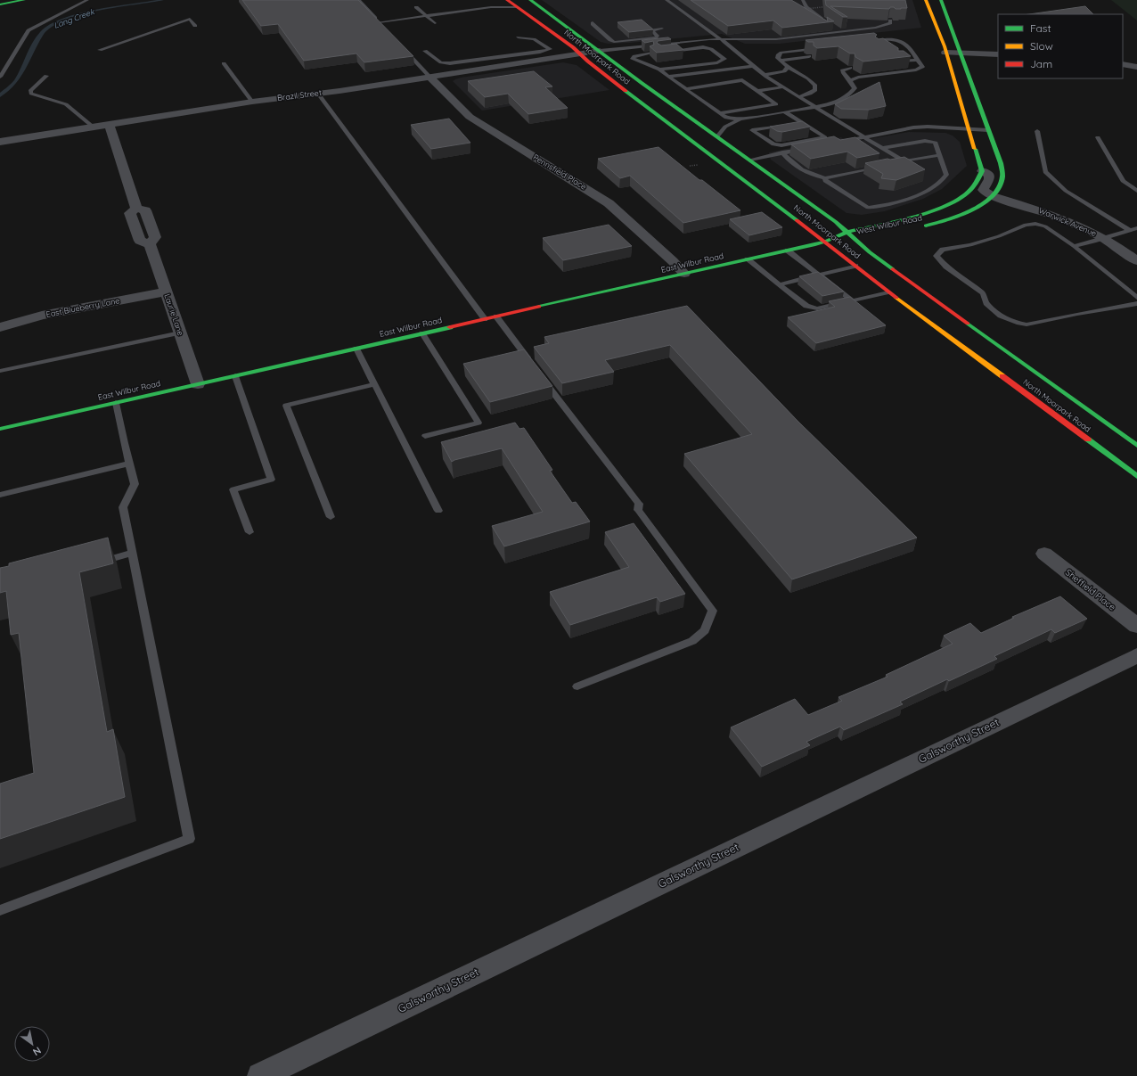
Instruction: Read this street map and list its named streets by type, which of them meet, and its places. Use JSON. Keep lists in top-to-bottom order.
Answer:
{
  "streets": {
    "street": [
      "North Moorpark Road",
      "Brazil Street",
      "Pennsfield Place",
      "Warwick Avenue",
      "West Wilbur Road",
      "East Wilbur Road",
      "East Blueberry Lane",
      "Laurie Lane",
      "Sheffield Place",
      "Galsworthy Street"
    ]
  },
  "crossings": [
    ["North Moorpark Road", "Brazil Street"],
    ["North Moorpark Road", "West Wilbur Road"],
    ["North Moorpark Road", "East Wilbur Road"],
    ["Brazil Street", "Pennsfield Place"],
    ["Brazil Street", "Laurie Lane"],
    ["Pennsfield Place", "East Wilbur Road"],
    ["Warwick Avenue", "West Wilbur Road"],
    ["West Wilbur Road", "East Wilbur Road"],
    ["East Wilbur Road", "Laurie Lane"],
    ["East Blueberry Lane", "Laurie Lane"]
  ],
  "water": ["Lang Creek"],
  "legend": ["Fast", "Slow", "Jam"],
  "north": "bottom right"
}
